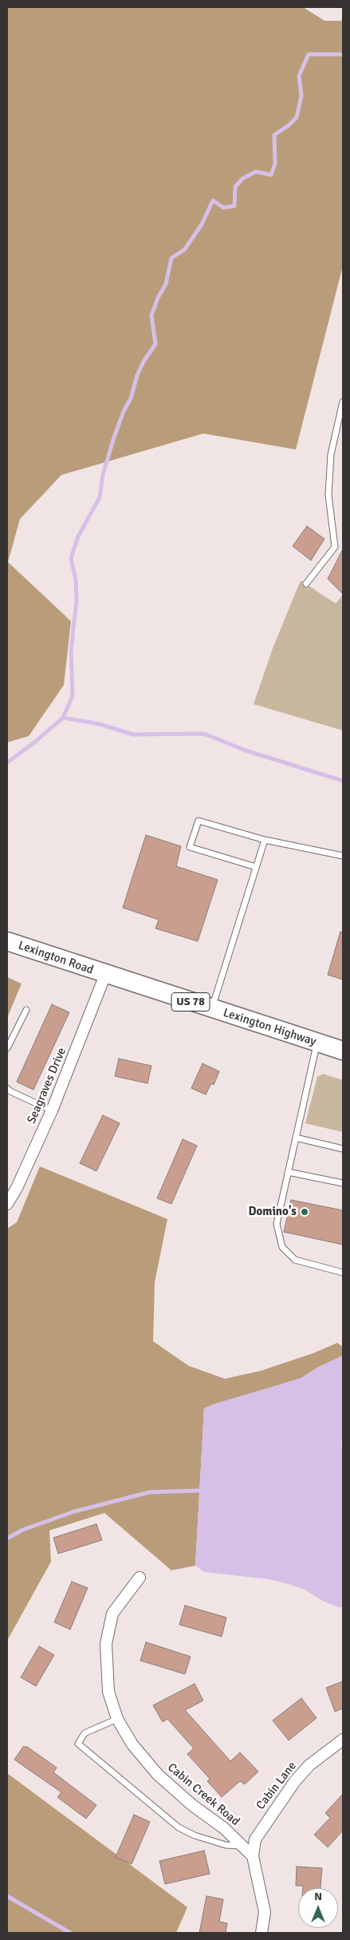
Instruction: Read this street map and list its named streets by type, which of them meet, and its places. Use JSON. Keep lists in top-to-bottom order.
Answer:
{
  "streets": {
    "highway": ["Lexington Road", "US 78", "Lexington Highway"],
    "street": ["Seagraves Drive", "Cabin Lane", "Cabin Creek Road"]
  },
  "crossings": [
    ["Lexington Road", "Lexington Highway"],
    ["Lexington Road", "Seagraves Drive"],
    ["Lexington Highway", "Seagraves Drive"],
    ["Cabin Lane", "Cabin Creek Road"]
  ],
  "places": ["Domino's"],
  "north": "top"
}
